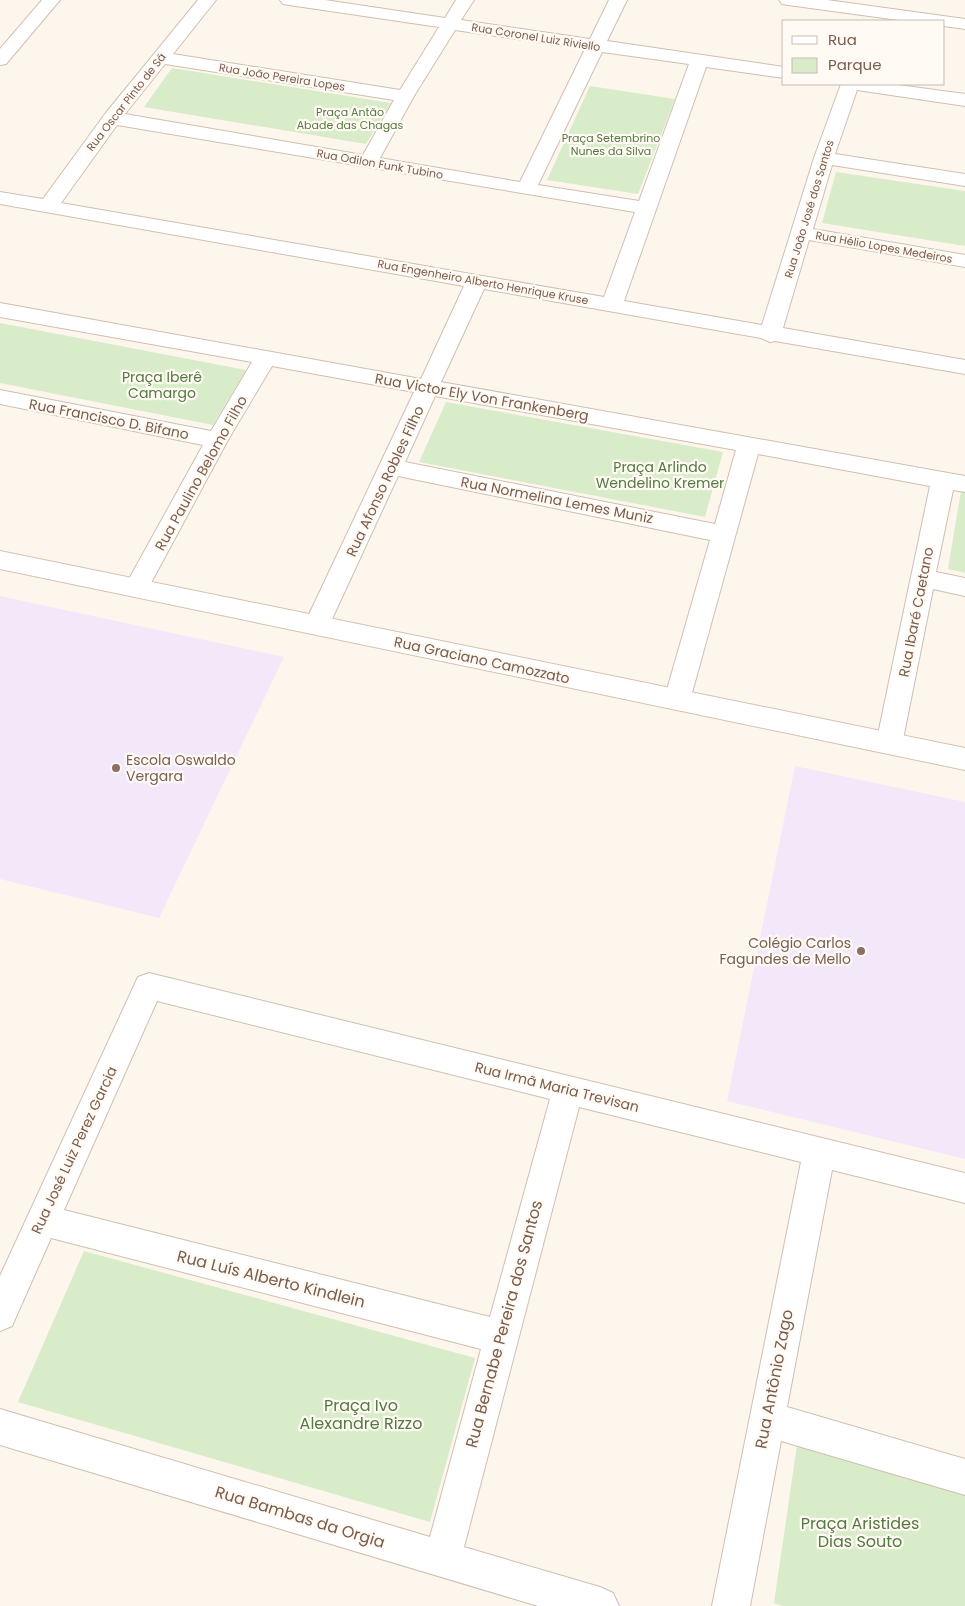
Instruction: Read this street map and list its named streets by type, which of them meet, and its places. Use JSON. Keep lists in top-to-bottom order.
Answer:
{
  "streets": {
    "street": [
      "Rua Coronel Luiz Riviello",
      "Rua João Pereira Lopes",
      "Rua Oscar Pinto de Sá",
      "Rua Odilon Funk Tubino",
      "Rua João José dos Santos",
      "Rua Hélio Lopes Medeiros",
      "Rua Engenheiro Alberto Henrique Kruse",
      "Rua Victor Ely Von Frankenberg",
      "Rua Francisco D. Bifano",
      "Rua Paulino Belomo Filho",
      "Rua Afonso Robles Filho",
      "Rua Normelina Lemes Muniz",
      "Rua Ibaré Caetano",
      "Rua Graciano Camozzato",
      "Rua Irmã Maria Trevisan",
      "Rua José Luiz Perez Garcia",
      "Rua Luís Alberto Kindlein",
      "Rua Bernabe Pereira dos Santos",
      "Rua Antônio Zago",
      "Rua Bambas da Orgia"
    ]
  },
  "crossings": [
    ["Rua João Pereira Lopes", "Rua Oscar Pinto de Sá"],
    ["Rua Oscar Pinto de Sá", "Rua Odilon Funk Tubino"],
    ["Rua Oscar Pinto de Sá", "Rua Engenheiro Alberto Henrique Kruse"],
    ["Rua João José dos Santos", "Rua Hélio Lopes Medeiros"],
    ["Rua João José dos Santos", "Rua Engenheiro Alberto Henrique Kruse"],
    ["Rua Engenheiro Alberto Henrique Kruse", "Rua Afonso Robles Filho"],
    ["Rua Victor Ely Von Frankenberg", "Rua Paulino Belomo Filho"],
    ["Rua Victor Ely Von Frankenberg", "Rua Afonso Robles Filho"],
    ["Rua Victor Ely Von Frankenberg", "Rua Ibaré Caetano"],
    ["Rua Francisco D. Bifano", "Rua Paulino Belomo Filho"],
    ["Rua Paulino Belomo Filho", "Rua Graciano Camozzato"],
    ["Rua Afonso Robles Filho", "Rua Normelina Lemes Muniz"],
    ["Rua Afonso Robles Filho", "Rua Graciano Camozzato"],
    ["Rua Ibaré Caetano", "Rua Graciano Camozzato"],
    ["Rua Irmã Maria Trevisan", "Rua José Luiz Perez Garcia"],
    ["Rua Irmã Maria Trevisan", "Rua Bernabe Pereira dos Santos"],
    ["Rua Irmã Maria Trevisan", "Rua Antônio Zago"],
    ["Rua José Luiz Perez Garcia", "Rua Luís Alberto Kindlein"],
    ["Rua Luís Alberto Kindlein", "Rua Bernabe Pereira dos Santos"],
    ["Rua Bernabe Pereira dos Santos", "Rua Bambas da Orgia"]
  ],
  "parks": [
    "Praça Antão Abade das Chagas",
    "Praça Setembrino Nunes da Silva",
    "Praça Iberê Camargo",
    "Praça Arlindo Wendelino Kremer",
    "Praça Ivo Alexandre Rizzo",
    "Praça Aristides Dias Souto"
  ],
  "places": ["Escola Oswaldo Vergara", "Colégio Carlos Fagundes de Mello"],
  "legend": ["Rua", "Parque"]
}
